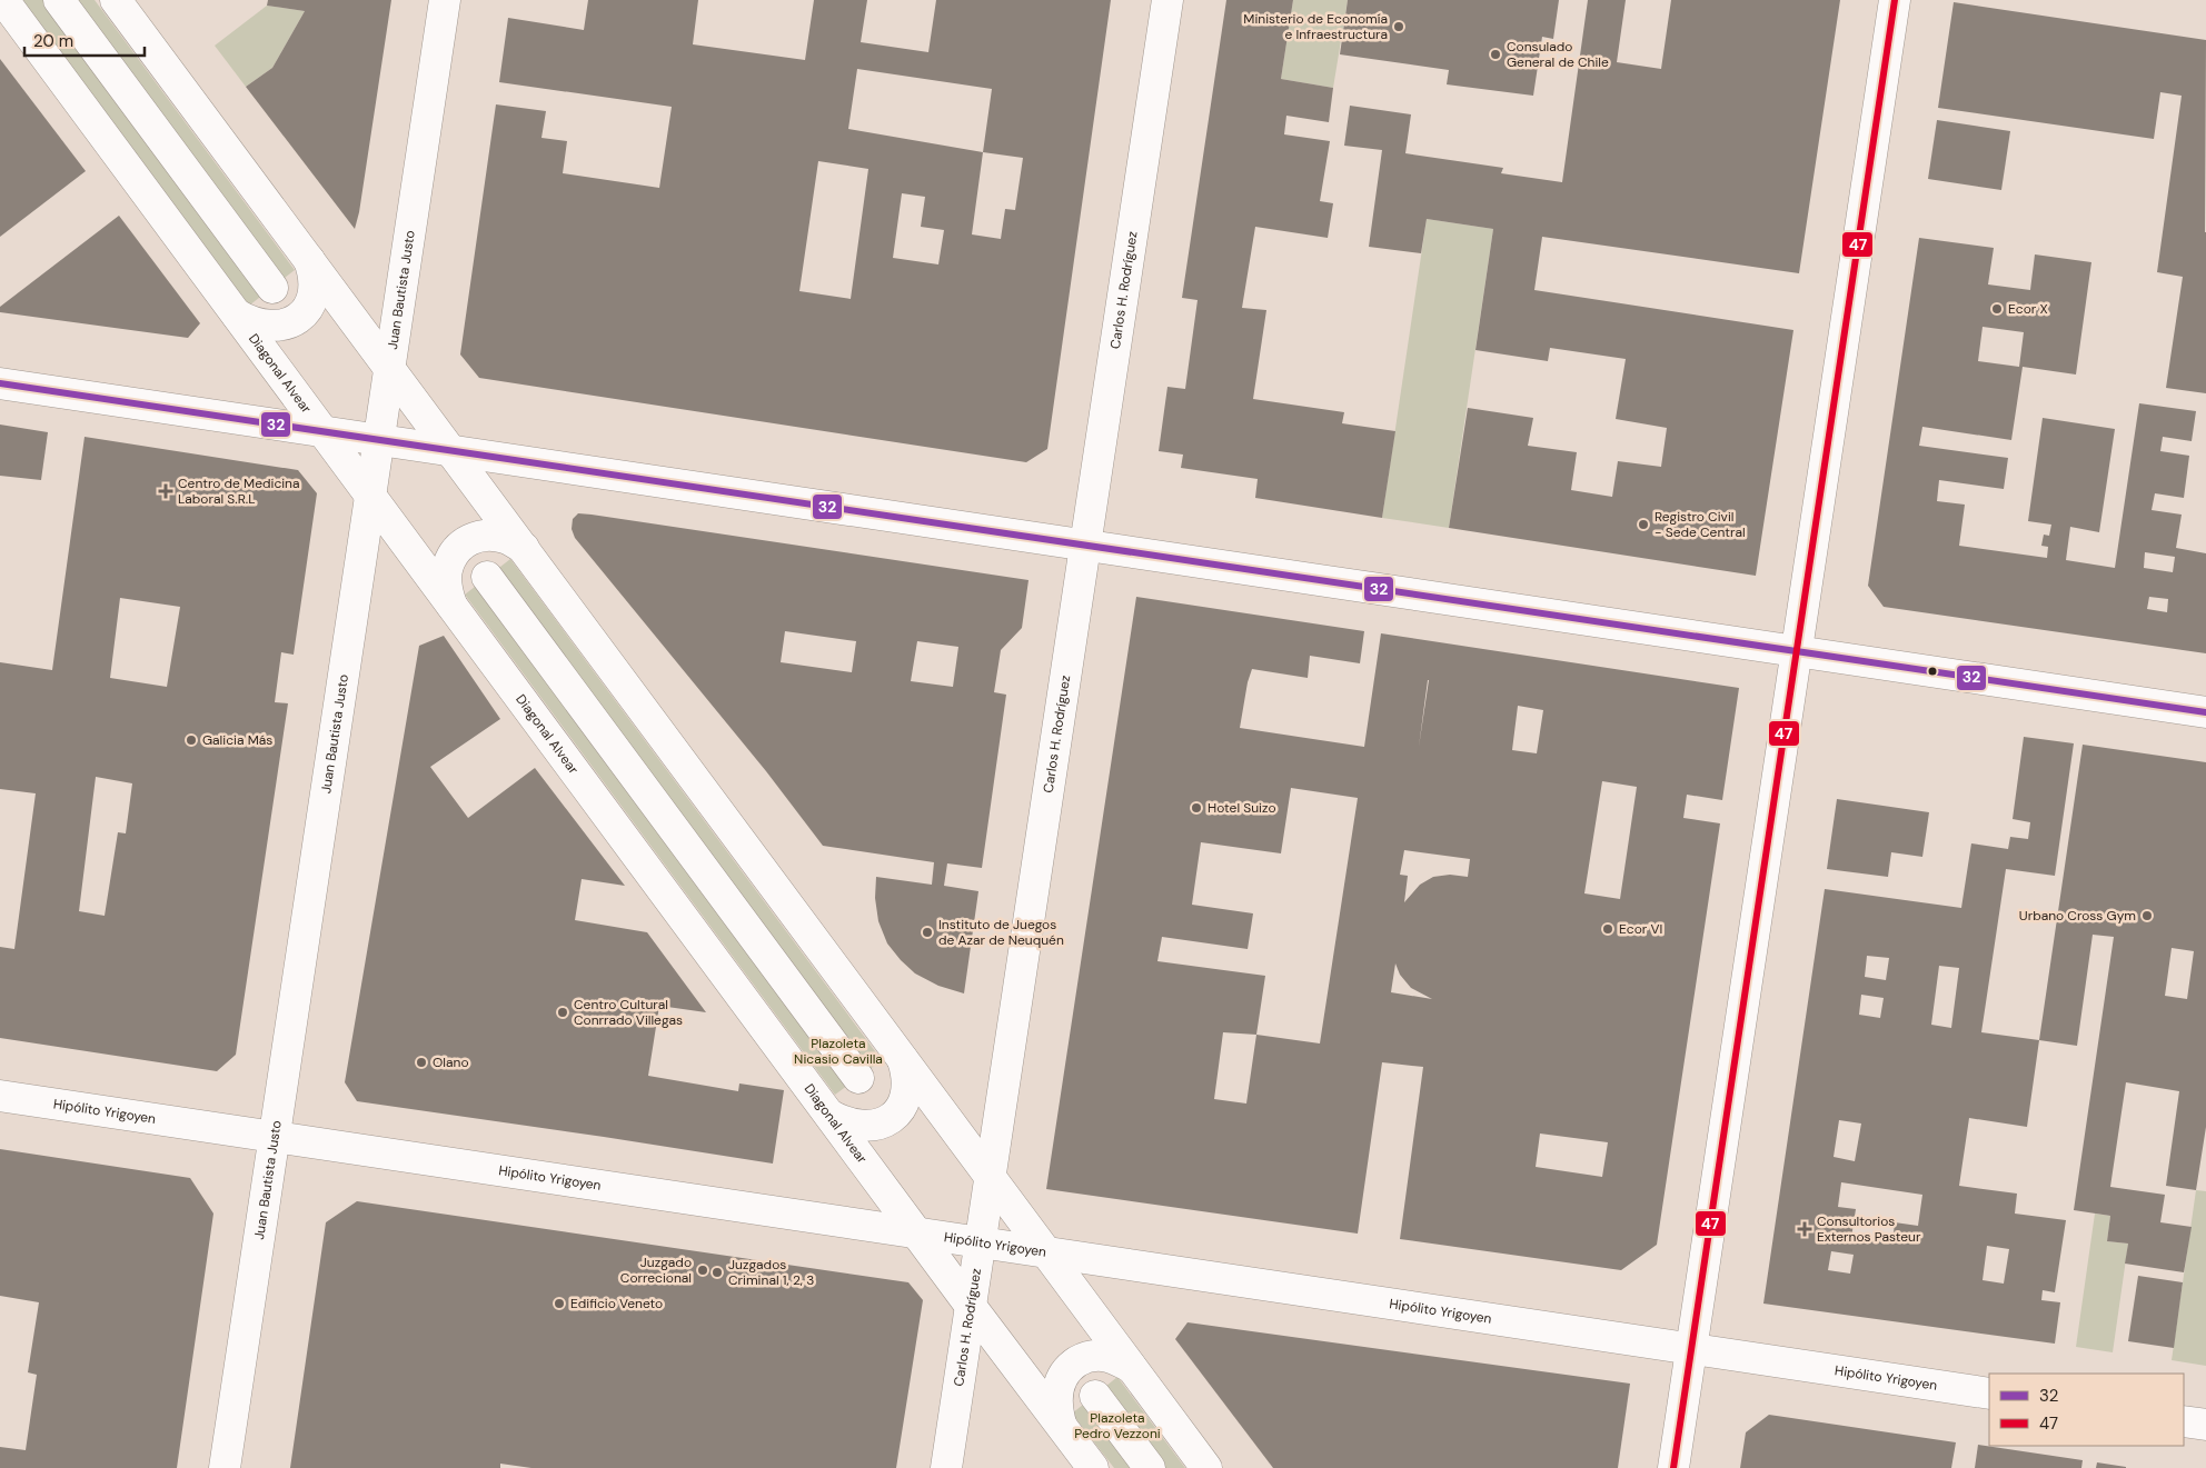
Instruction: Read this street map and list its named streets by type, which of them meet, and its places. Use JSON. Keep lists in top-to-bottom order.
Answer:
{
  "streets": {
    "street": [
      "Juan Bautista Justo",
      "Carlos H. Rodríguez",
      "Diagonal Alvear",
      "Hipólito Yrigoyen"
    ]
  },
  "crossings": [
    ["Juan Bautista Justo", "Diagonal Alvear"],
    ["Juan Bautista Justo", "Hipólito Yrigoyen"],
    ["Carlos H. Rodríguez", "Diagonal Alvear"],
    ["Carlos H. Rodríguez", "Hipólito Yrigoyen"],
    ["Diagonal Alvear", "Hipólito Yrigoyen"]
  ],
  "parks": ["Plazoleta Nicasio Cavilla", "Plazoleta Pedro Vezzoni"],
  "places": {
    "other": [
      "Ministerio de Economía e Infraestructura",
      "Consulado General de Chile",
      "Ecor X",
      "Registro Civil - Sede Central",
      "Galicia Más",
      "Hotel Suizo",
      "Urbano Cross Gym",
      "Ecor VI",
      "Instituto de Juegos de Azar de Neuquén",
      "Centro Cultural Conrrado Villegas",
      "Olano",
      "Juzgado Correcional",
      "Juzgados Criminal 1, 2, 3",
      "Edificio Veneto"
    ],
    "health": ["Centro de Medicina Laboral S.R.L", "Consultorios Externos Pasteur"]
  },
  "lines": ["transit line 47", "transit line 32"],
  "legend": ["32", "47"],
  "scale_bar": "20 m"
}
